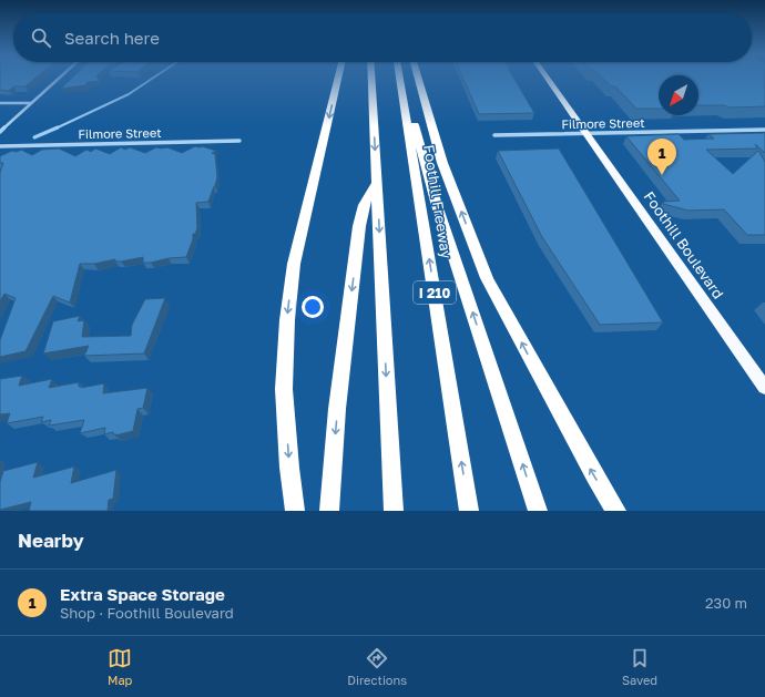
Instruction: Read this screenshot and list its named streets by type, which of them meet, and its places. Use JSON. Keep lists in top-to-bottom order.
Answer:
{
  "streets": {
    "highway": ["Foothill Freeway", "I 210"],
    "main road": ["Foothill Boulevard"],
    "street": ["Filmore Street"]
  },
  "crossings": [
    ["Filmore Street", "Foothill Boulevard"]
  ],
  "north": "bottom left",
  "page": {
    "search": "Search here",
    "pins": "1",
    "heading": "Nearby",
    "list": [
      {
        "mark": "1",
        "name": "Extra Space Storage",
        "note": "Shop · Foothill Boulevard",
        "value": "230 m"
      }
    ],
    "nav": ["Map", "Directions", "Saved"]
  }
}
